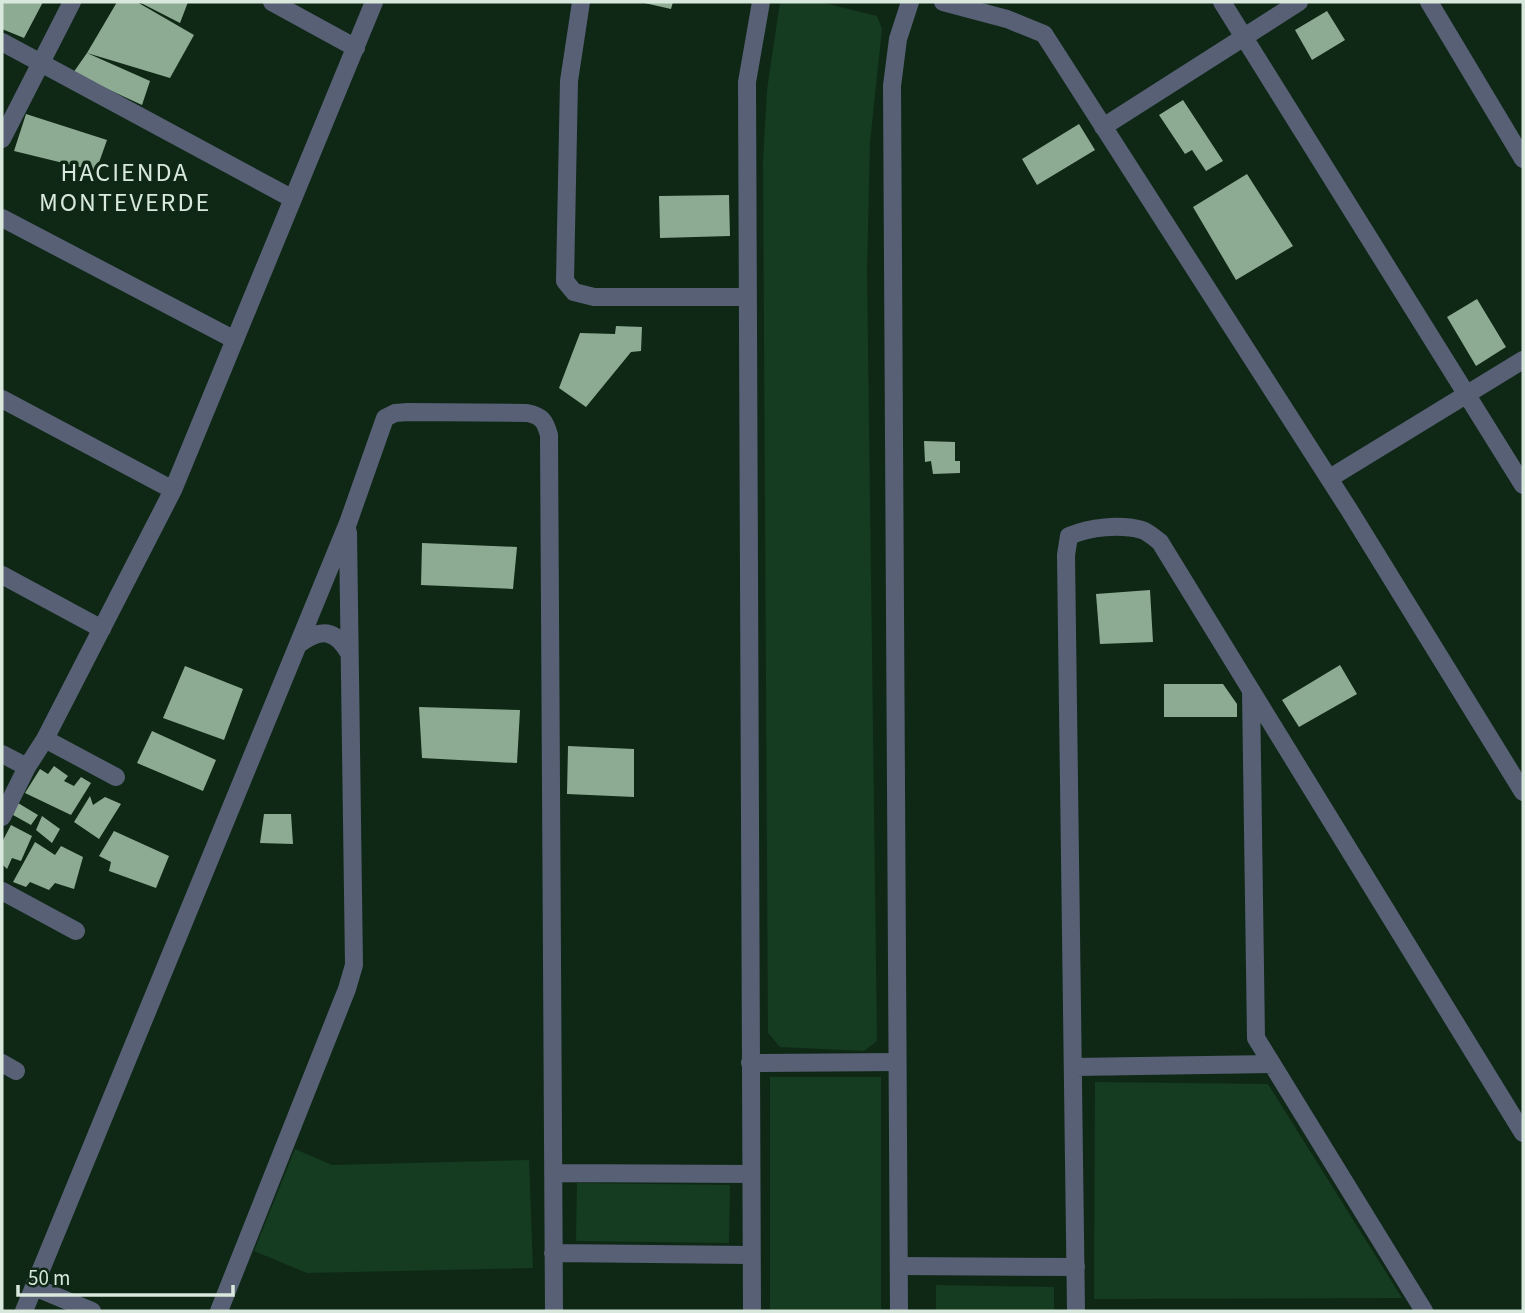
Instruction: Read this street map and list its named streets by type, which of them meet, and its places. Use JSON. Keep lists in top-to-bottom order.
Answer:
{
  "districts": ["HACIENDA MONTEVERDE"],
  "scale_bar": "50 m"
}
